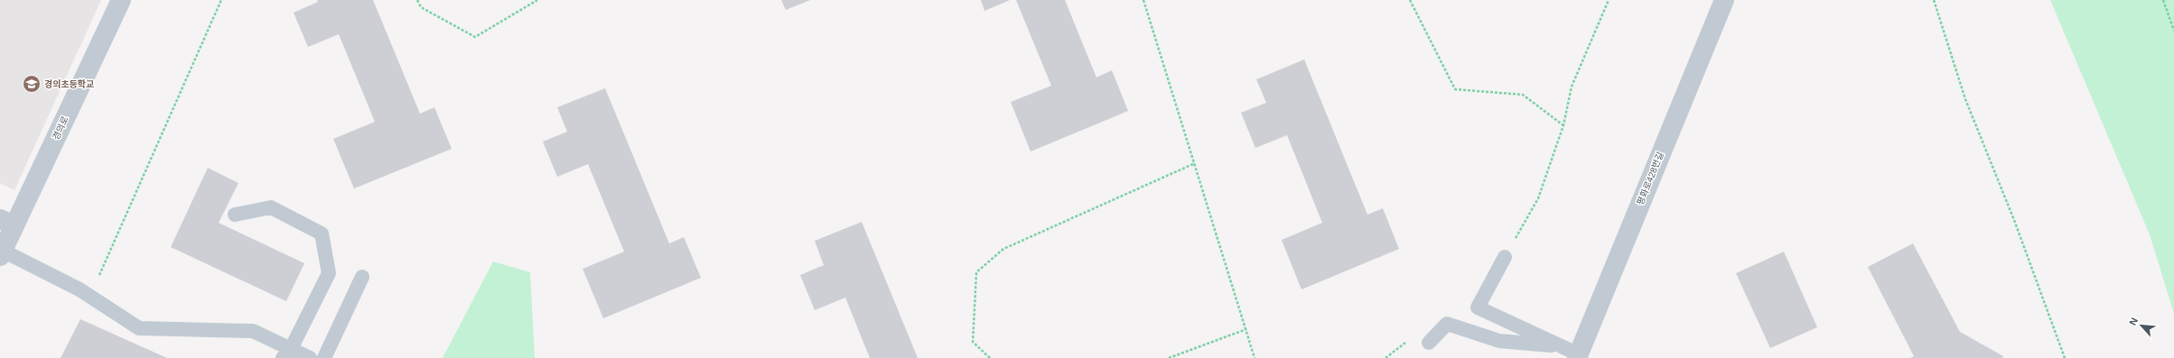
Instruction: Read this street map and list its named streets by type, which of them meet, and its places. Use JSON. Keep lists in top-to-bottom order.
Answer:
{
  "streets": {
    "street": ["경의로", "평화로428번길"]
  },
  "places": {
    "school or university": ["경의초등학교"]
  },
  "north": "top left"
}
